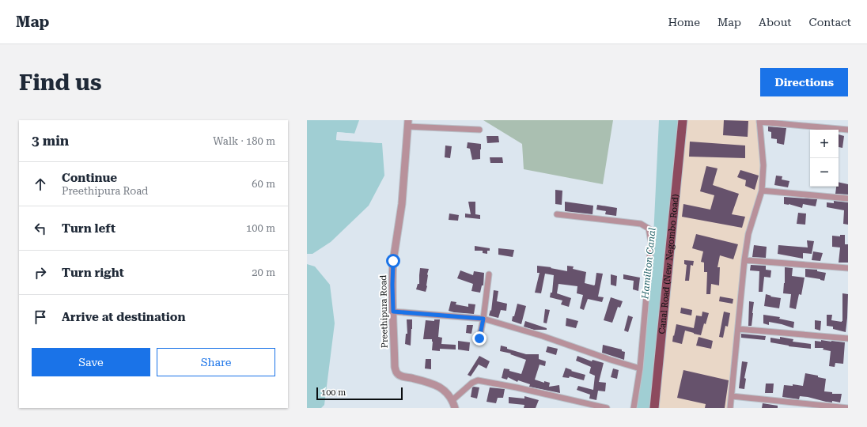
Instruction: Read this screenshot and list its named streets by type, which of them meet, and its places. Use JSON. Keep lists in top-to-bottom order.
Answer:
{
  "streets": {
    "main road": ["Canal Road (New Negombo Road)"],
    "street": ["Preethipura Road"]
  },
  "water": ["Hamilton Canal"],
  "scale_bar": "100 m",
  "page": {
    "header": "Map",
    "nav": [
      "Home",
      "Map",
      "About",
      "Contact"
    ],
    "buttons": [
      "Directions",
      ["Save", "Share"]
    ],
    "title": "Find us",
    "heading": ["3 min", "Walk · 180 m"],
    "map_buttons": ["+", "−"],
    "list": [
      ["Continue", "Preethipura Road", "60 m"],
      ["Turn left", "100 m"],
      ["Turn right", "20 m"],
      "Arrive at destination"
    ],
    "scale": "100 m"
  }
}
